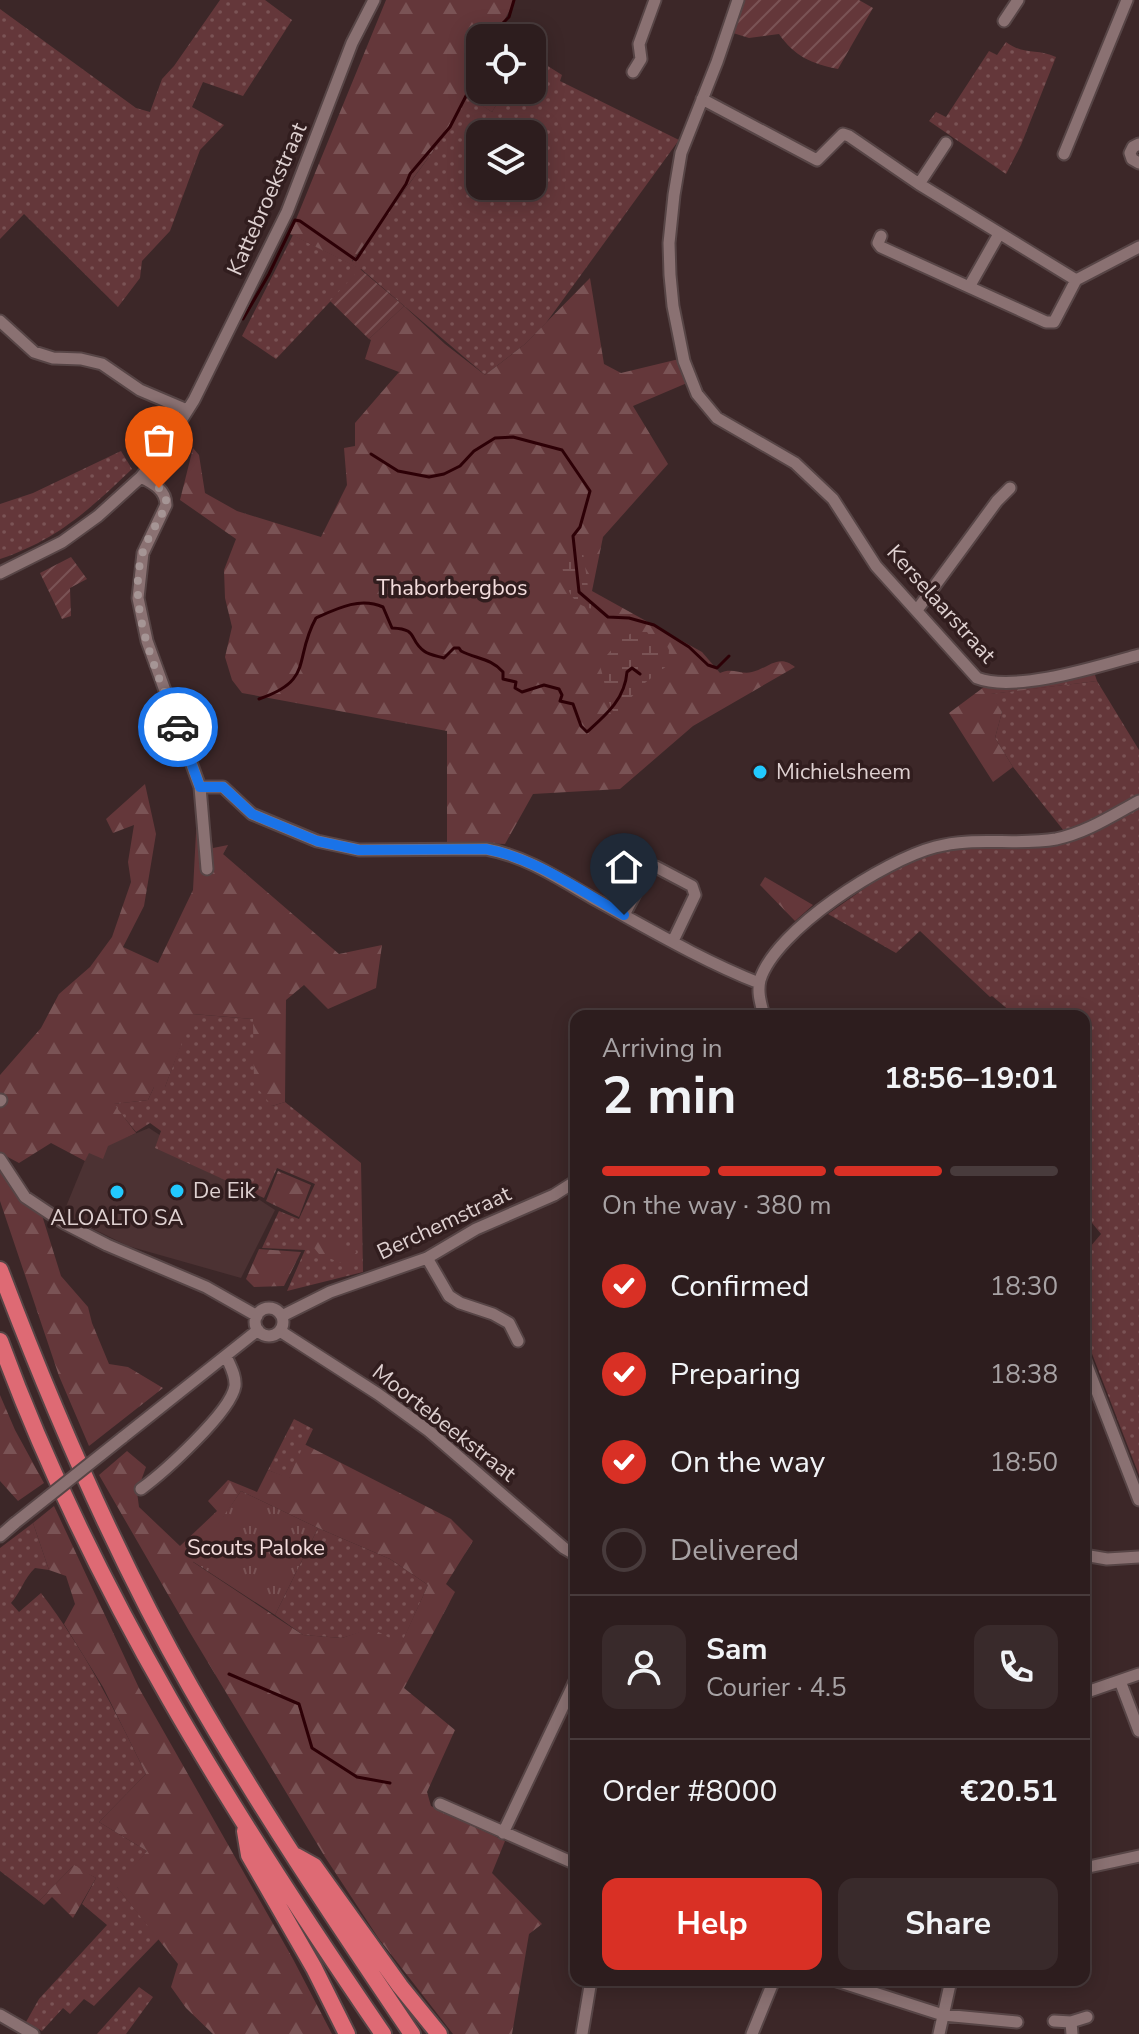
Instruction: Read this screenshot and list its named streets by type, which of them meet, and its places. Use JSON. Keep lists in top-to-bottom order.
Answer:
{
  "streets": {
    "street": [
      "Kattebroekstraat",
      "Kerselaarstraat",
      "Berchemstraat",
      "Moortebeekstraat"
    ]
  },
  "crossings": [
    ["Berchemstraat", "Moortebeekstraat"]
  ],
  "parks": ["Thaborbergbos", "Scouts Paloke"],
  "places": ["Michielsheem", "De Eik", "ALOALTO SA"],
  "page": {
    "heading": ["2 min", "Arriving in", "18:56–19:01"],
    "panel": [
      "Sam",
      "Courier · 4.5",
      "Order #8000",
      "€20.51"
    ],
    "bar": "On the way · 380 m",
    "list": [
      ["Confirmed", "18:30"],
      ["Preparing", "18:38"],
      ["On the way", "18:50"],
      "Delivered"
    ],
    "buttons": ["Help", "Share"]
  }
}
